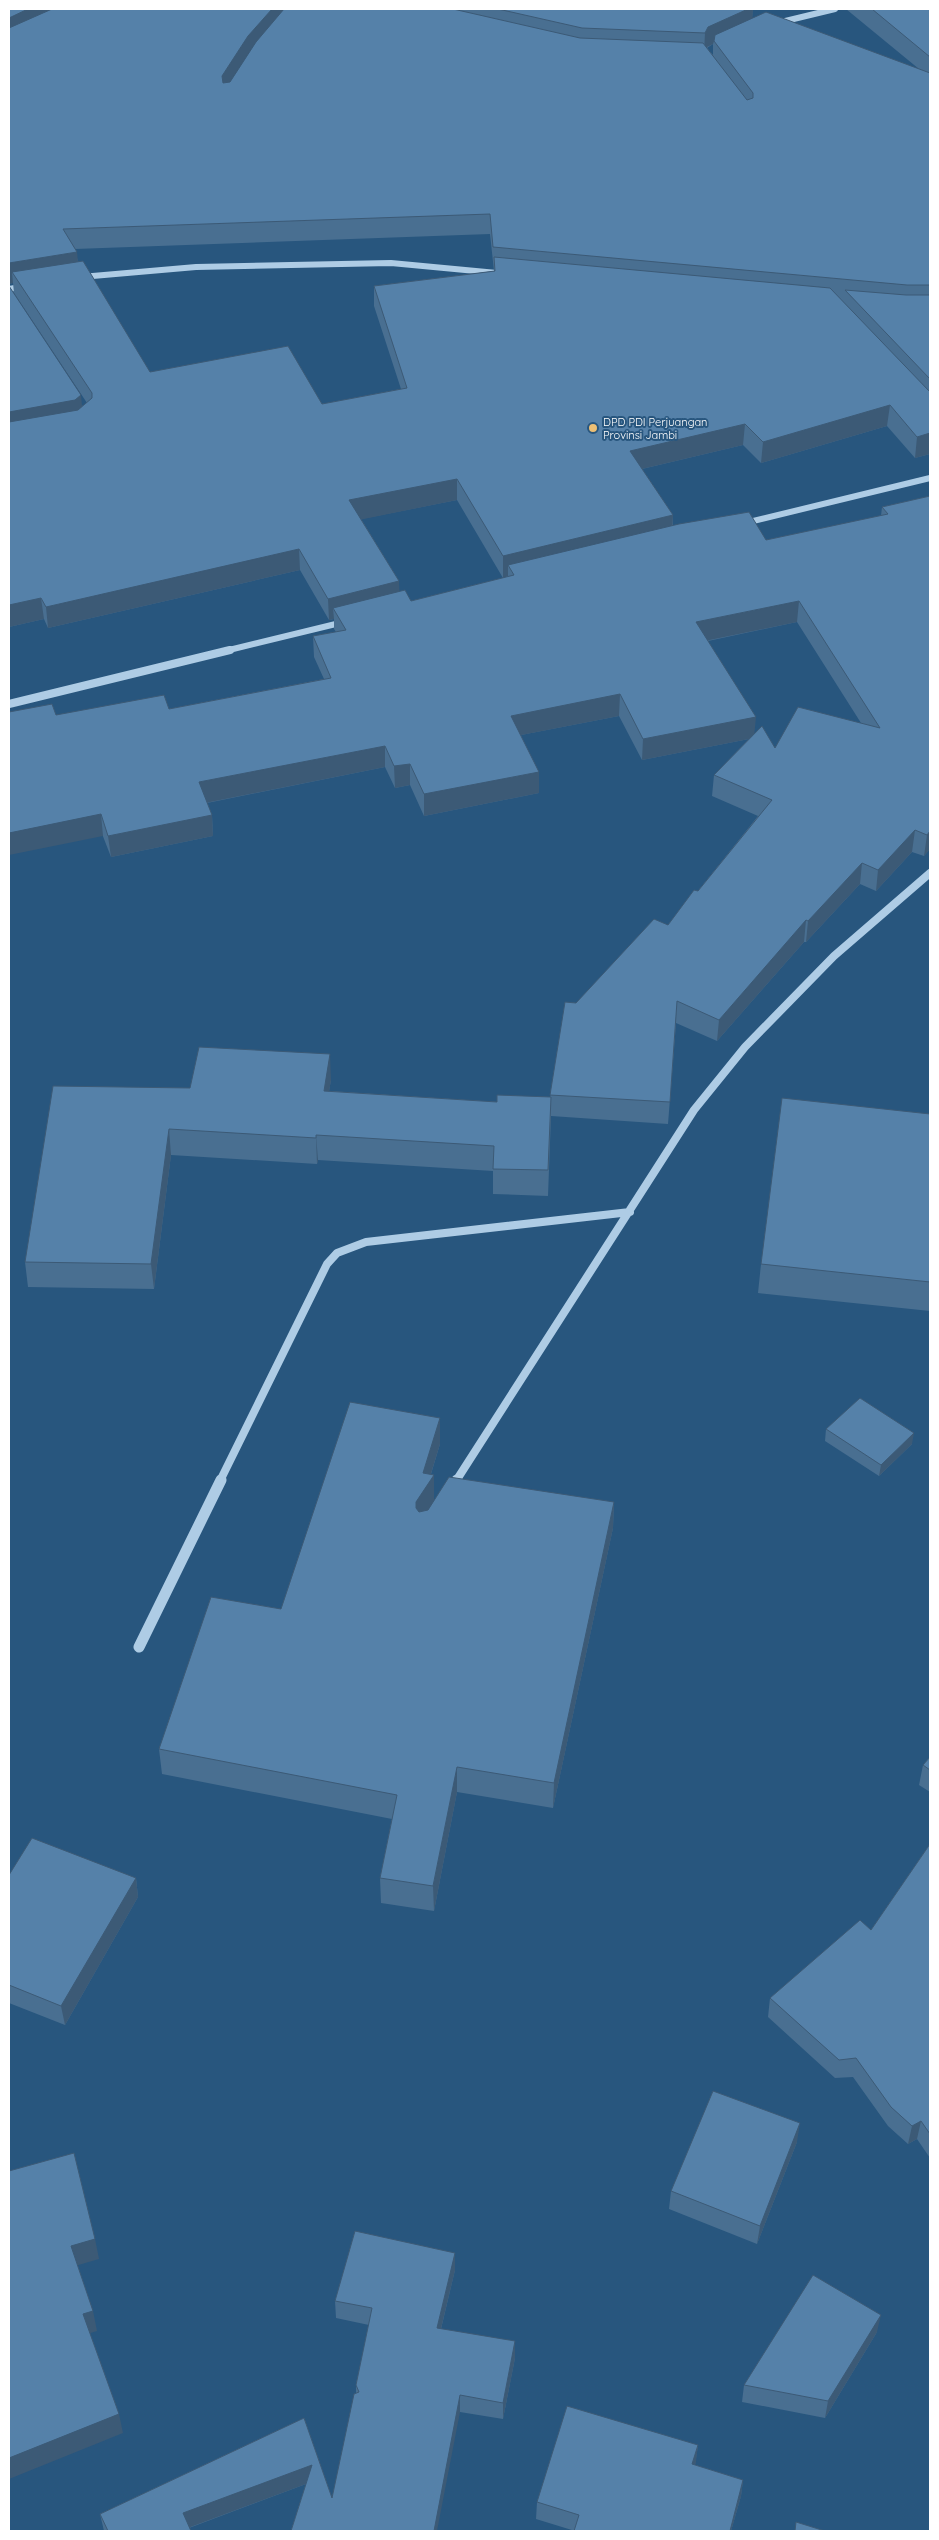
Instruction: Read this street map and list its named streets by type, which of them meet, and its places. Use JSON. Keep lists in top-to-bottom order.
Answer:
{
  "places": ["DPD PDI Perjuangan Provinsi Jambi"]
}
